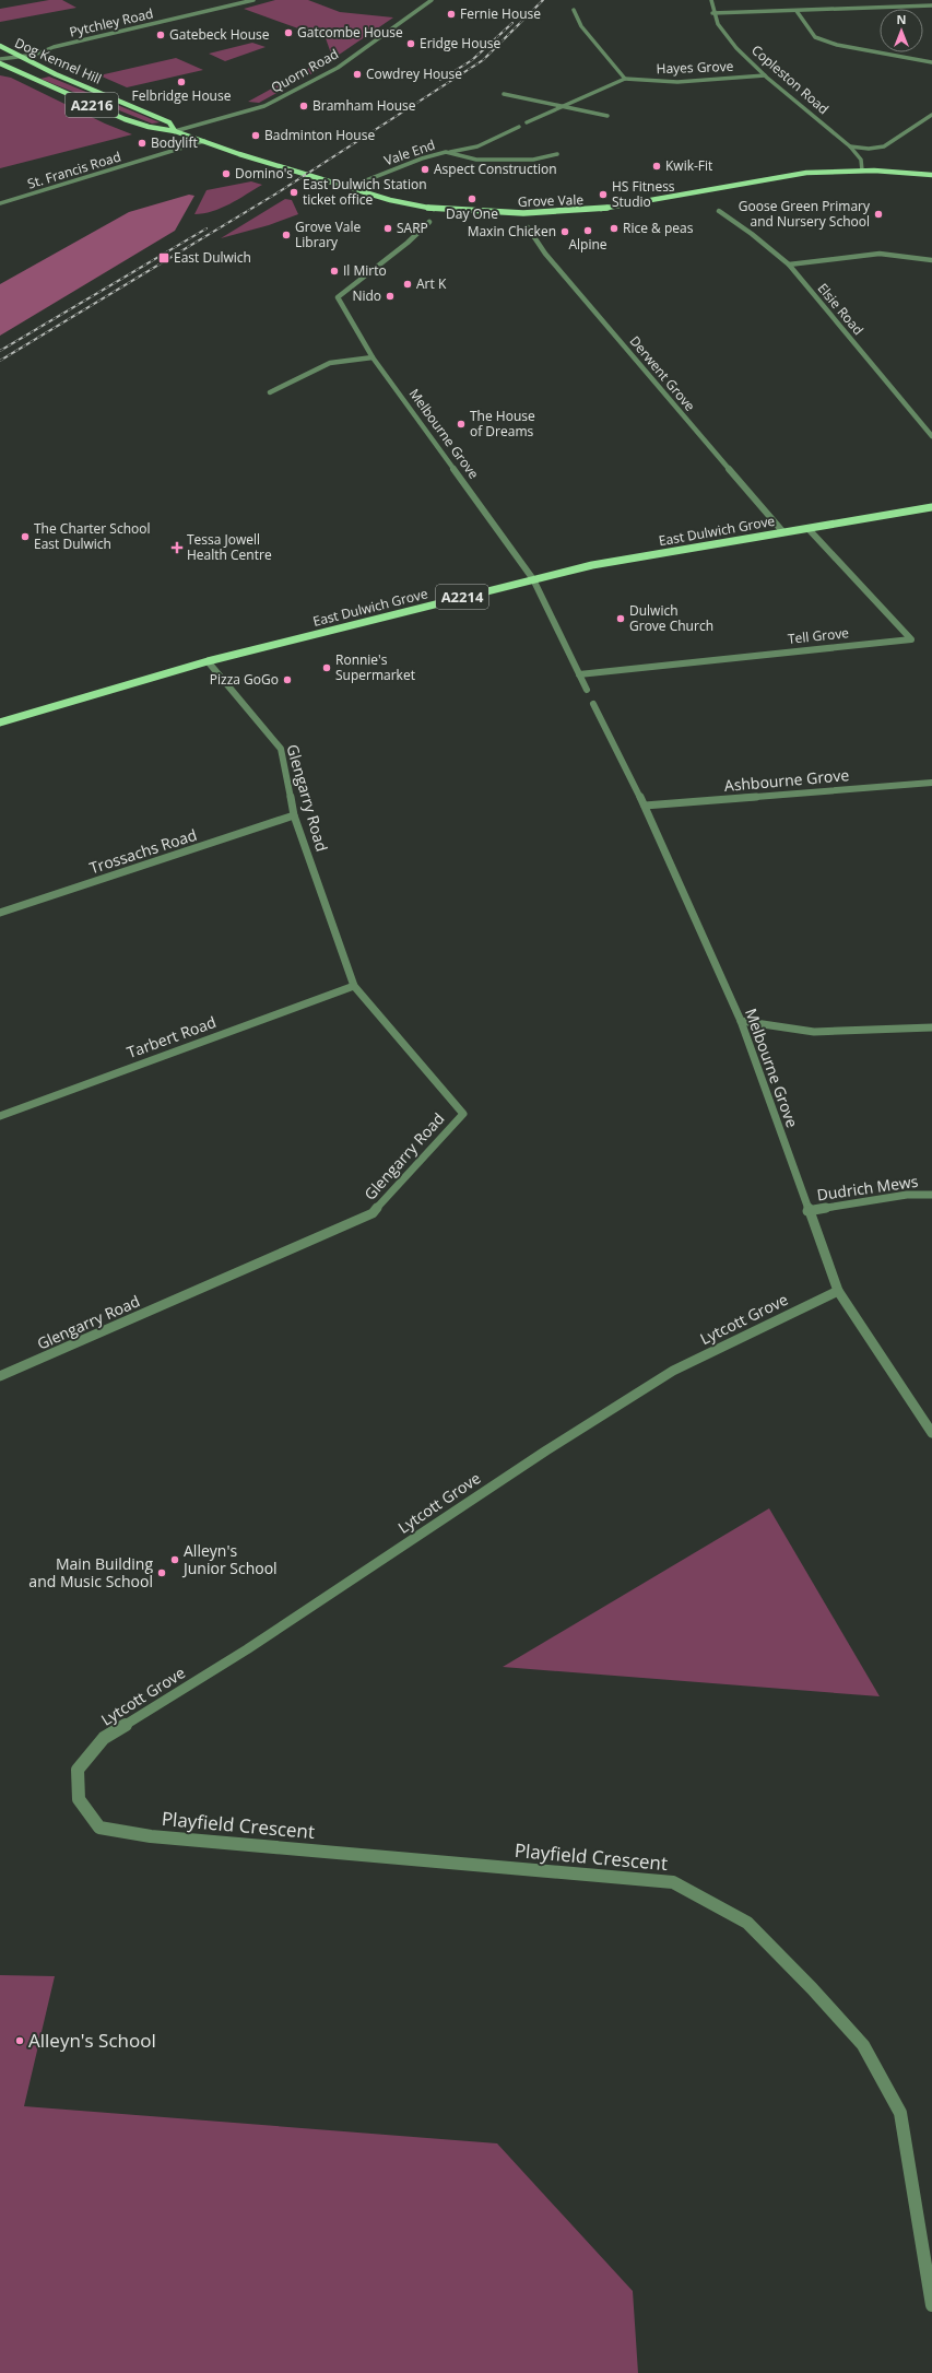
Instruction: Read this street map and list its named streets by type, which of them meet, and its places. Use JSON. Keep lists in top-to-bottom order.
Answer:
{
  "streets": {
    "main road": [
      "Dog Kennel Hill",
      "A2216",
      "Grove Vale",
      "East Dulwich Grove",
      "A2214"
    ],
    "street": [
      "Pytchley Road",
      "Hayes Grove",
      "Quorn Road",
      "Copleston Road",
      "Vale End",
      "St. Francis Road",
      "Elsie Road",
      "Derwent Grove",
      "Melbourne Grove",
      "Tell Grove",
      "Ashbourne Grove",
      "Glengarry Road",
      "Trossachs Road",
      "Tarbert Road",
      "Dudrich Mews",
      "Lytcott Grove",
      "Playfield Crescent"
    ]
  },
  "crossings": [
    ["Pytchley Road", "Dog Kennel Hill"],
    ["Dog Kennel Hill", "Quorn Road"],
    ["Dog Kennel Hill", "St. Francis Road"],
    ["Dog Kennel Hill", "Grove Vale"],
    ["Hayes Grove", "Copleston Road"],
    ["Copleston Road", "Grove Vale"],
    ["Vale End", "Grove Vale"],
    ["St. Francis Road", "Grove Vale"],
    ["Derwent Grove", "East Dulwich Grove"],
    ["Melbourne Grove", "East Dulwich Grove"],
    ["Melbourne Grove", "Tell Grove"],
    ["Melbourne Grove", "Ashbourne Grove"],
    ["Melbourne Grove", "Dudrich Mews"],
    ["Melbourne Grove", "Lytcott Grove"],
    ["East Dulwich Grove", "Tell Grove"],
    ["East Dulwich Grove", "Glengarry Road"],
    ["Glengarry Road", "Trossachs Road"],
    ["Glengarry Road", "Tarbert Road"],
    ["Lytcott Grove", "Playfield Crescent"]
  ],
  "places": {
    "other": [
      "Fernie House",
      "Gatcombe House",
      "Gatebeck House",
      "Eridge House",
      "Cowdrey House",
      "Felbridge House",
      "Bramham House",
      "Badminton House",
      "Bodylift",
      "Kwik-Fit",
      "Aspect Construction",
      "Domino's",
      "East Dulwich Station ticket office",
      "HS Fitness Studio",
      "Day One",
      "Goose Green Primary and Nursery School",
      "SARP",
      "Rice & peas",
      "Alpine",
      "Maxin Chicken",
      "Grove Vale Library",
      "Il Mirto",
      "Art K",
      "Nido",
      "The House of Dreams",
      "The Charter School East Dulwich",
      "Dulwich Grove Church",
      "Ronnie's Supermarket",
      "Pizza GoGo",
      "Alleyn's Junior School",
      "Main Building and Music School",
      "Alleyn's School"
    ],
    "transit": ["East Dulwich"],
    "health": ["Tessa Jowell Health Centre"]
  },
  "north": "top"
}
